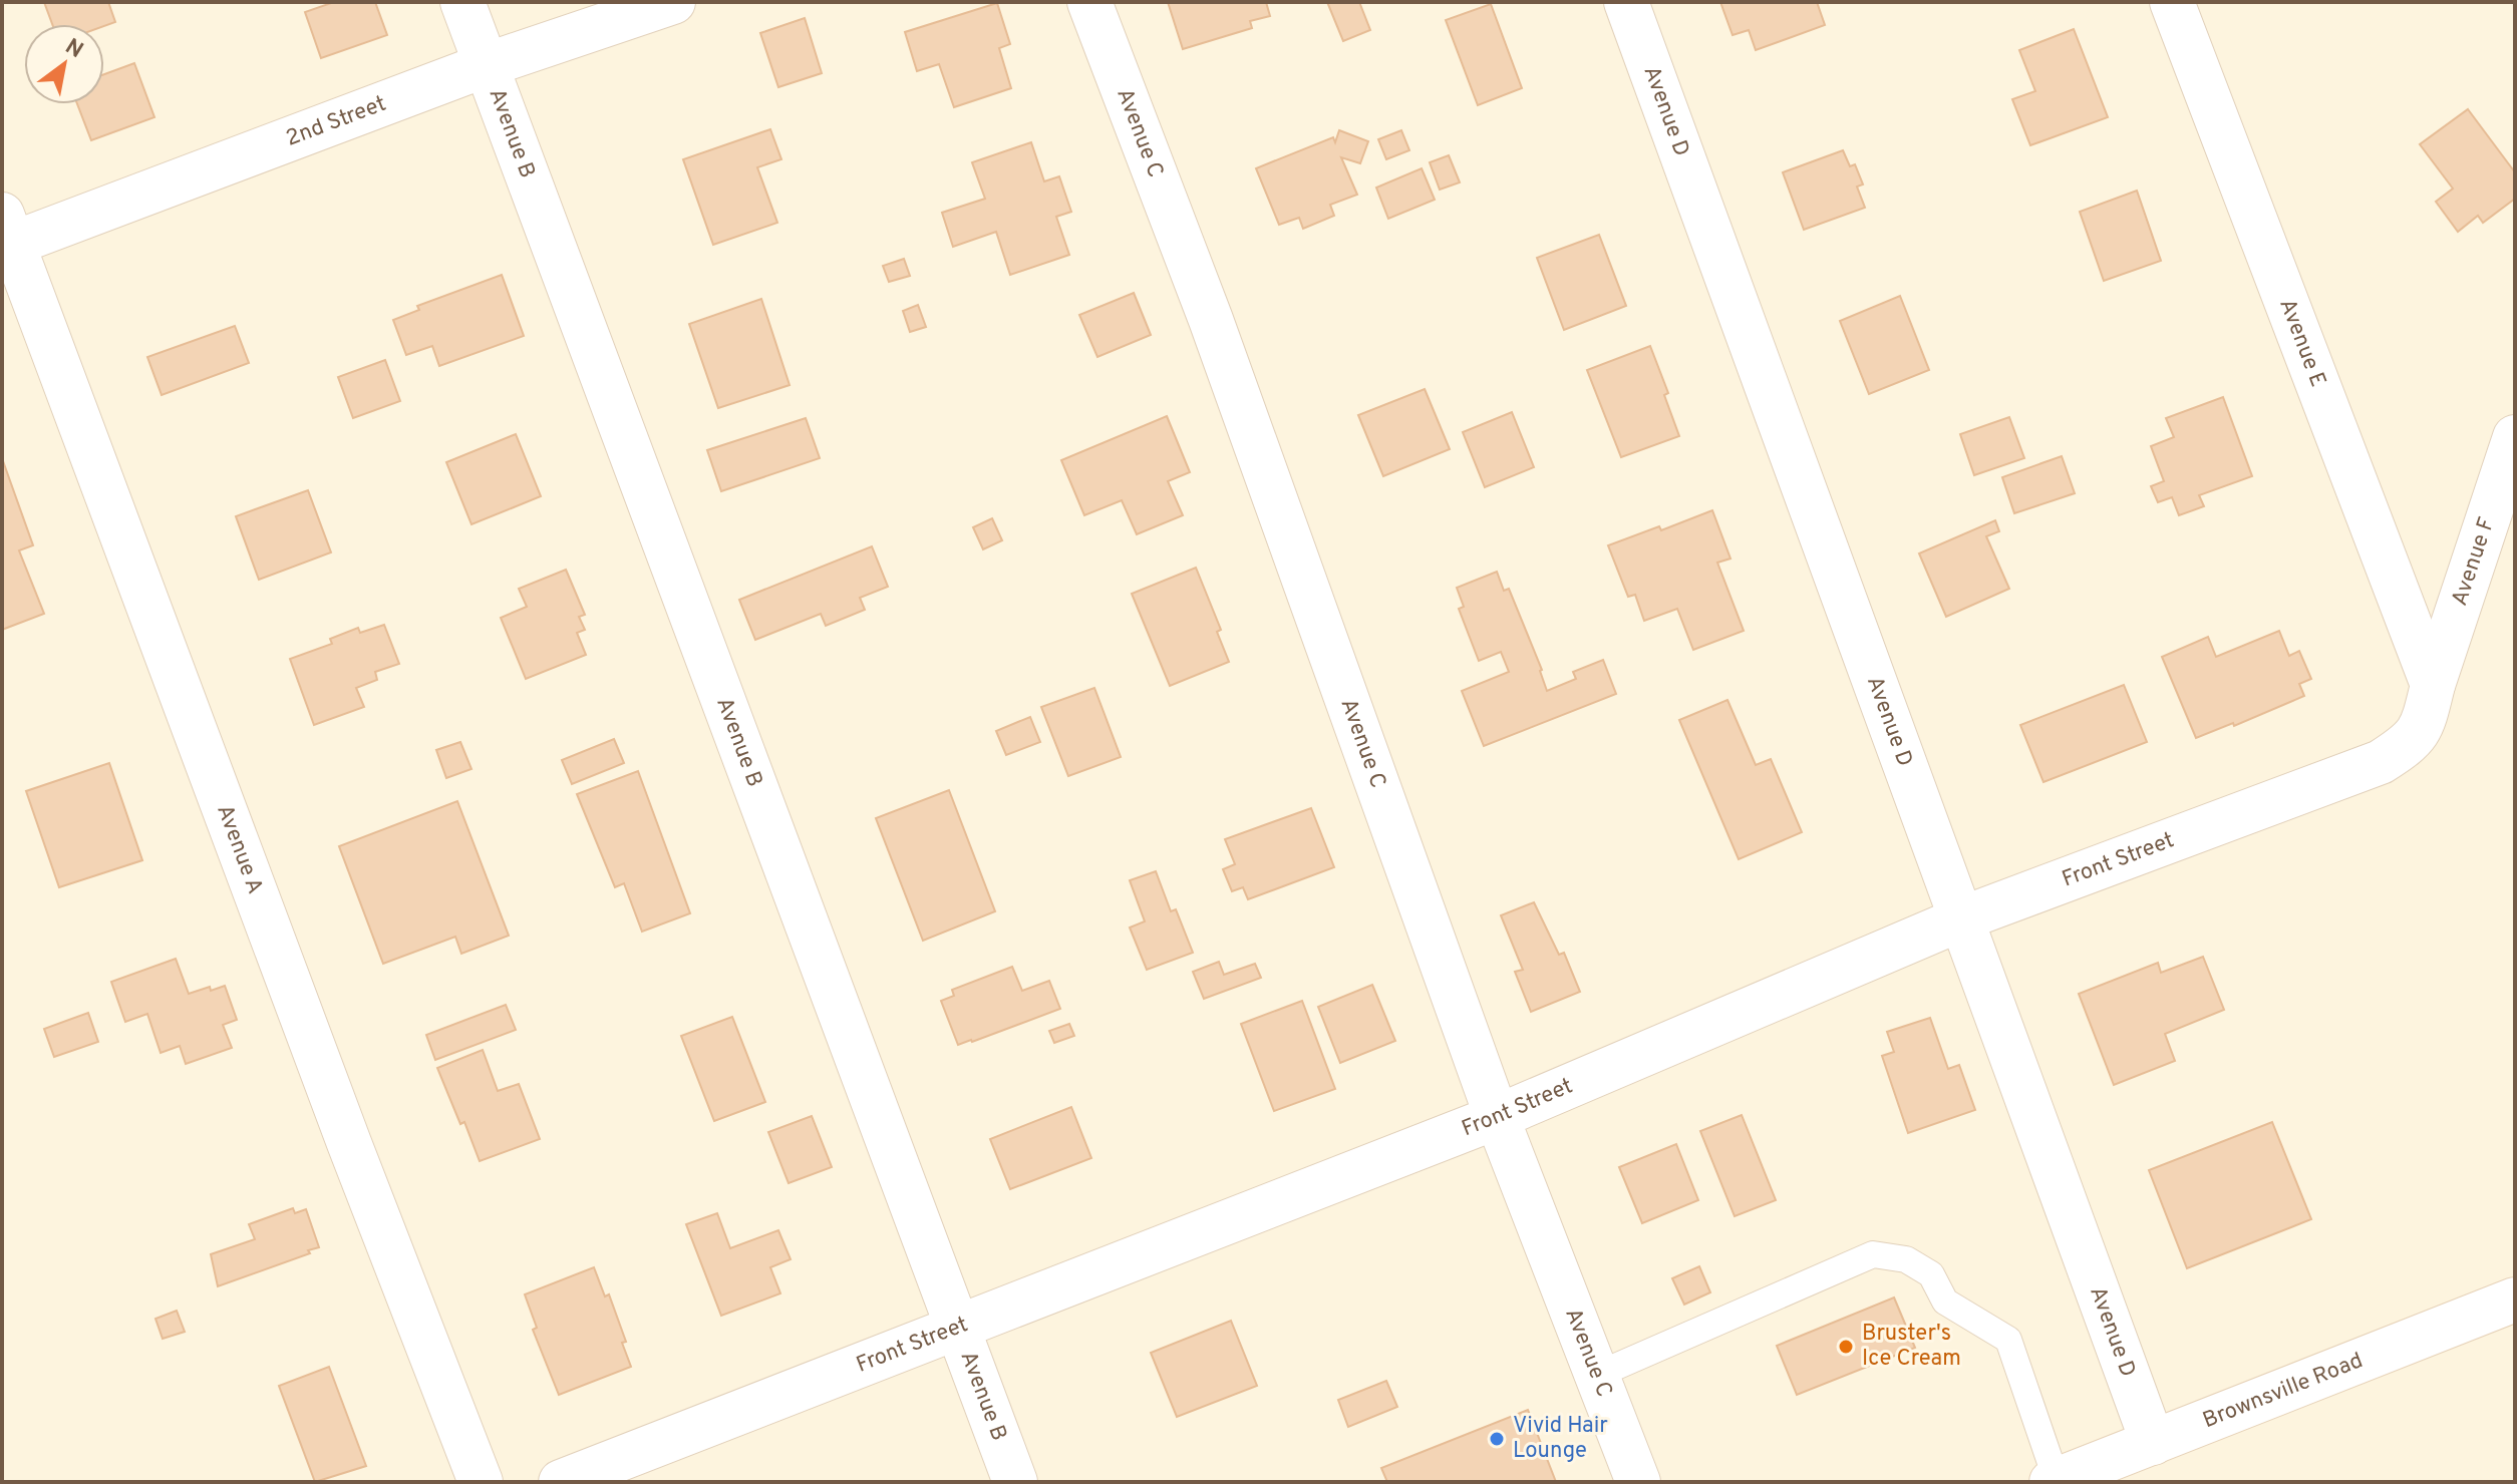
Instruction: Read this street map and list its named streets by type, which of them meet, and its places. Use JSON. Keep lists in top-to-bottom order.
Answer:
{
  "streets": {
    "street": [
      "Avenue D",
      "2nd Street",
      "Avenue C",
      "Avenue B",
      "Avenue E",
      "Avenue F",
      "Avenue A",
      "Front Street",
      "Brownsville Road"
    ]
  },
  "crossings": [
    ["Avenue D", "Front Street"],
    ["Avenue D", "Brownsville Road"],
    ["2nd Street", "Avenue B"],
    ["2nd Street", "Avenue A"],
    ["Avenue C", "Front Street"],
    ["Avenue B", "Front Street"],
    ["Avenue E", "Avenue F"],
    ["Avenue E", "Front Street"],
    ["Avenue F", "Front Street"]
  ],
  "places": ["Bruster's Ice Cream", "Vivid Hair Lounge"],
  "north": "top right"
}
